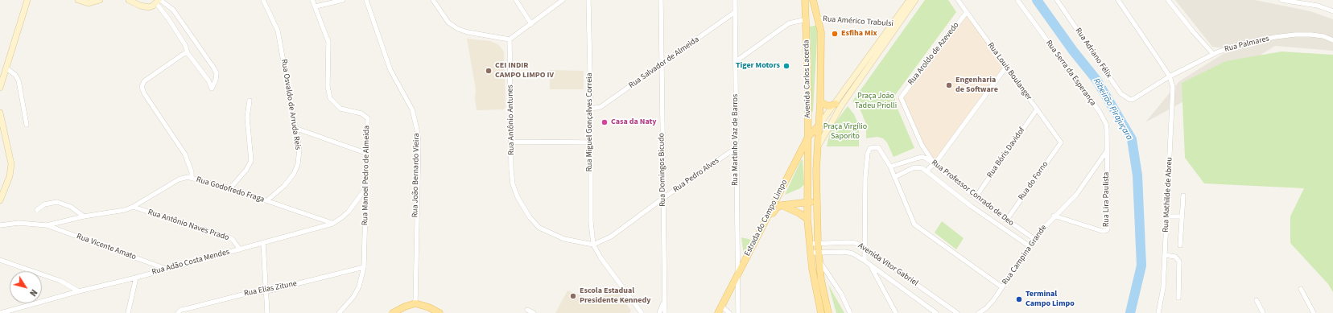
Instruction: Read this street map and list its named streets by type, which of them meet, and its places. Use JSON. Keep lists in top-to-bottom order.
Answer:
{
  "streets": {
    "main road": ["Avenida Carlos Lacerda", "Estrada do Campo Limpo"],
    "street": [
      "Rua Américo Trabulsi",
      "Rua Palmares",
      "Rua Adriano Félix",
      "Rua Aroldo de Azevedo",
      "Rua Salvador de Almeida",
      "Rua Louis Boulanger",
      "Rua Serra da Esperança",
      "Rua Osvaldo de Arruda Reis",
      "Rua Antônio Antunes",
      "Rua Miguel Gonçalves Correia",
      "Rua Martinho Vaz de Barros",
      "Rua Bóris Davidof",
      "Rua Domingos Bicudo",
      "Rua Manoel Pedro de Almeida",
      "Rua João Bernardo Vieira",
      "Rua Pedro Alves",
      "Rua do Forno",
      "Rua Godofredo Fraga",
      "Rua Professor Conrado de Deo",
      "Rua Mathilde de Abreu",
      "Rua Lira Paulista",
      "Rua Antônio Naves Prado",
      "Rua Vicente Amato",
      "Rua Campina Grande",
      "Rua Adão Costa Mendes",
      "Avenida Vitor Gabriel",
      "Rua Elias Zitune"
    ]
  },
  "crossings": [
    ["Rua Américo Trabulsi", "Avenida Carlos Lacerda"],
    ["Rua Palmares", "Rua Adriano Félix"],
    ["Rua Palmares", "Rua Mathilde de Abreu"],
    ["Rua Aroldo de Azevedo", "Rua Louis Boulanger"],
    ["Rua Aroldo de Azevedo", "Rua Professor Conrado de Deo"],
    ["Rua Salvador de Almeida", "Rua Miguel Gonçalves Correia"],
    ["Rua Salvador de Almeida", "Rua Martinho Vaz de Barros"],
    ["Rua Salvador de Almeida", "Rua Domingos Bicudo"],
    ["Rua Louis Boulanger", "Rua Bóris Davidof"],
    ["Rua Louis Boulanger", "Rua do Forno"],
    ["Rua Serra da Esperança", "Rua Lira Paulista"],
    ["Rua Serra da Esperança", "Rua Campina Grande"],
    ["Avenida Carlos Lacerda", "Estrada do Campo Limpo"],
    ["Rua Osvaldo de Arruda Reis", "Rua Godofredo Fraga"],
    ["Rua Antônio Antunes", "Rua Miguel Gonçalves Correia"],
    ["Rua Antônio Antunes", "Rua Pedro Alves"],
    ["Rua Miguel Gonçalves Correia", "Rua Pedro Alves"],
    ["Rua Martinho Vaz de Barros", "Rua Pedro Alves"],
    ["Rua Martinho Vaz de Barros", "Estrada do Campo Limpo"],
    ["Rua Bóris Davidof", "Rua Professor Conrado de Deo"],
    ["Rua Domingos Bicudo", "Rua Pedro Alves"],
    ["Rua Manoel Pedro de Almeida", "Rua Adão Costa Mendes"],
    ["Rua Manoel Pedro de Almeida", "Rua Elias Zitune"],
    ["Rua do Forno", "Rua Professor Conrado de Deo"],
    ["Rua Godofredo Fraga", "Rua Antônio Naves Prado"],
    ["Rua Godofredo Fraga", "Rua Vicente Amato"],
    ["Rua Godofredo Fraga", "Rua Adão Costa Mendes"],
    ["Rua Professor Conrado de Deo", "Rua Campina Grande"],
    ["Rua Lira Paulista", "Rua Campina Grande"],
    ["Rua Antônio Naves Prado", "Rua Adão Costa Mendes"],
    ["Rua Vicente Amato", "Rua Adão Costa Mendes"]
  ],
  "water": ["Ribeirão Pirajuçara"],
  "parks": ["Praça João Tadeu Priolli", "Praça Virgílio Saporito"],
  "places": [
    "Esfiha Mix",
    "Tiger Motors",
    "CEI INDIR CAMPO LIMPO IV",
    "Engenharia de Software",
    "Casa da Naty",
    "Escola Estadual Presidente Kennedy",
    "Terminal Campo Limpo"
  ],
  "north": "bottom right"
}
